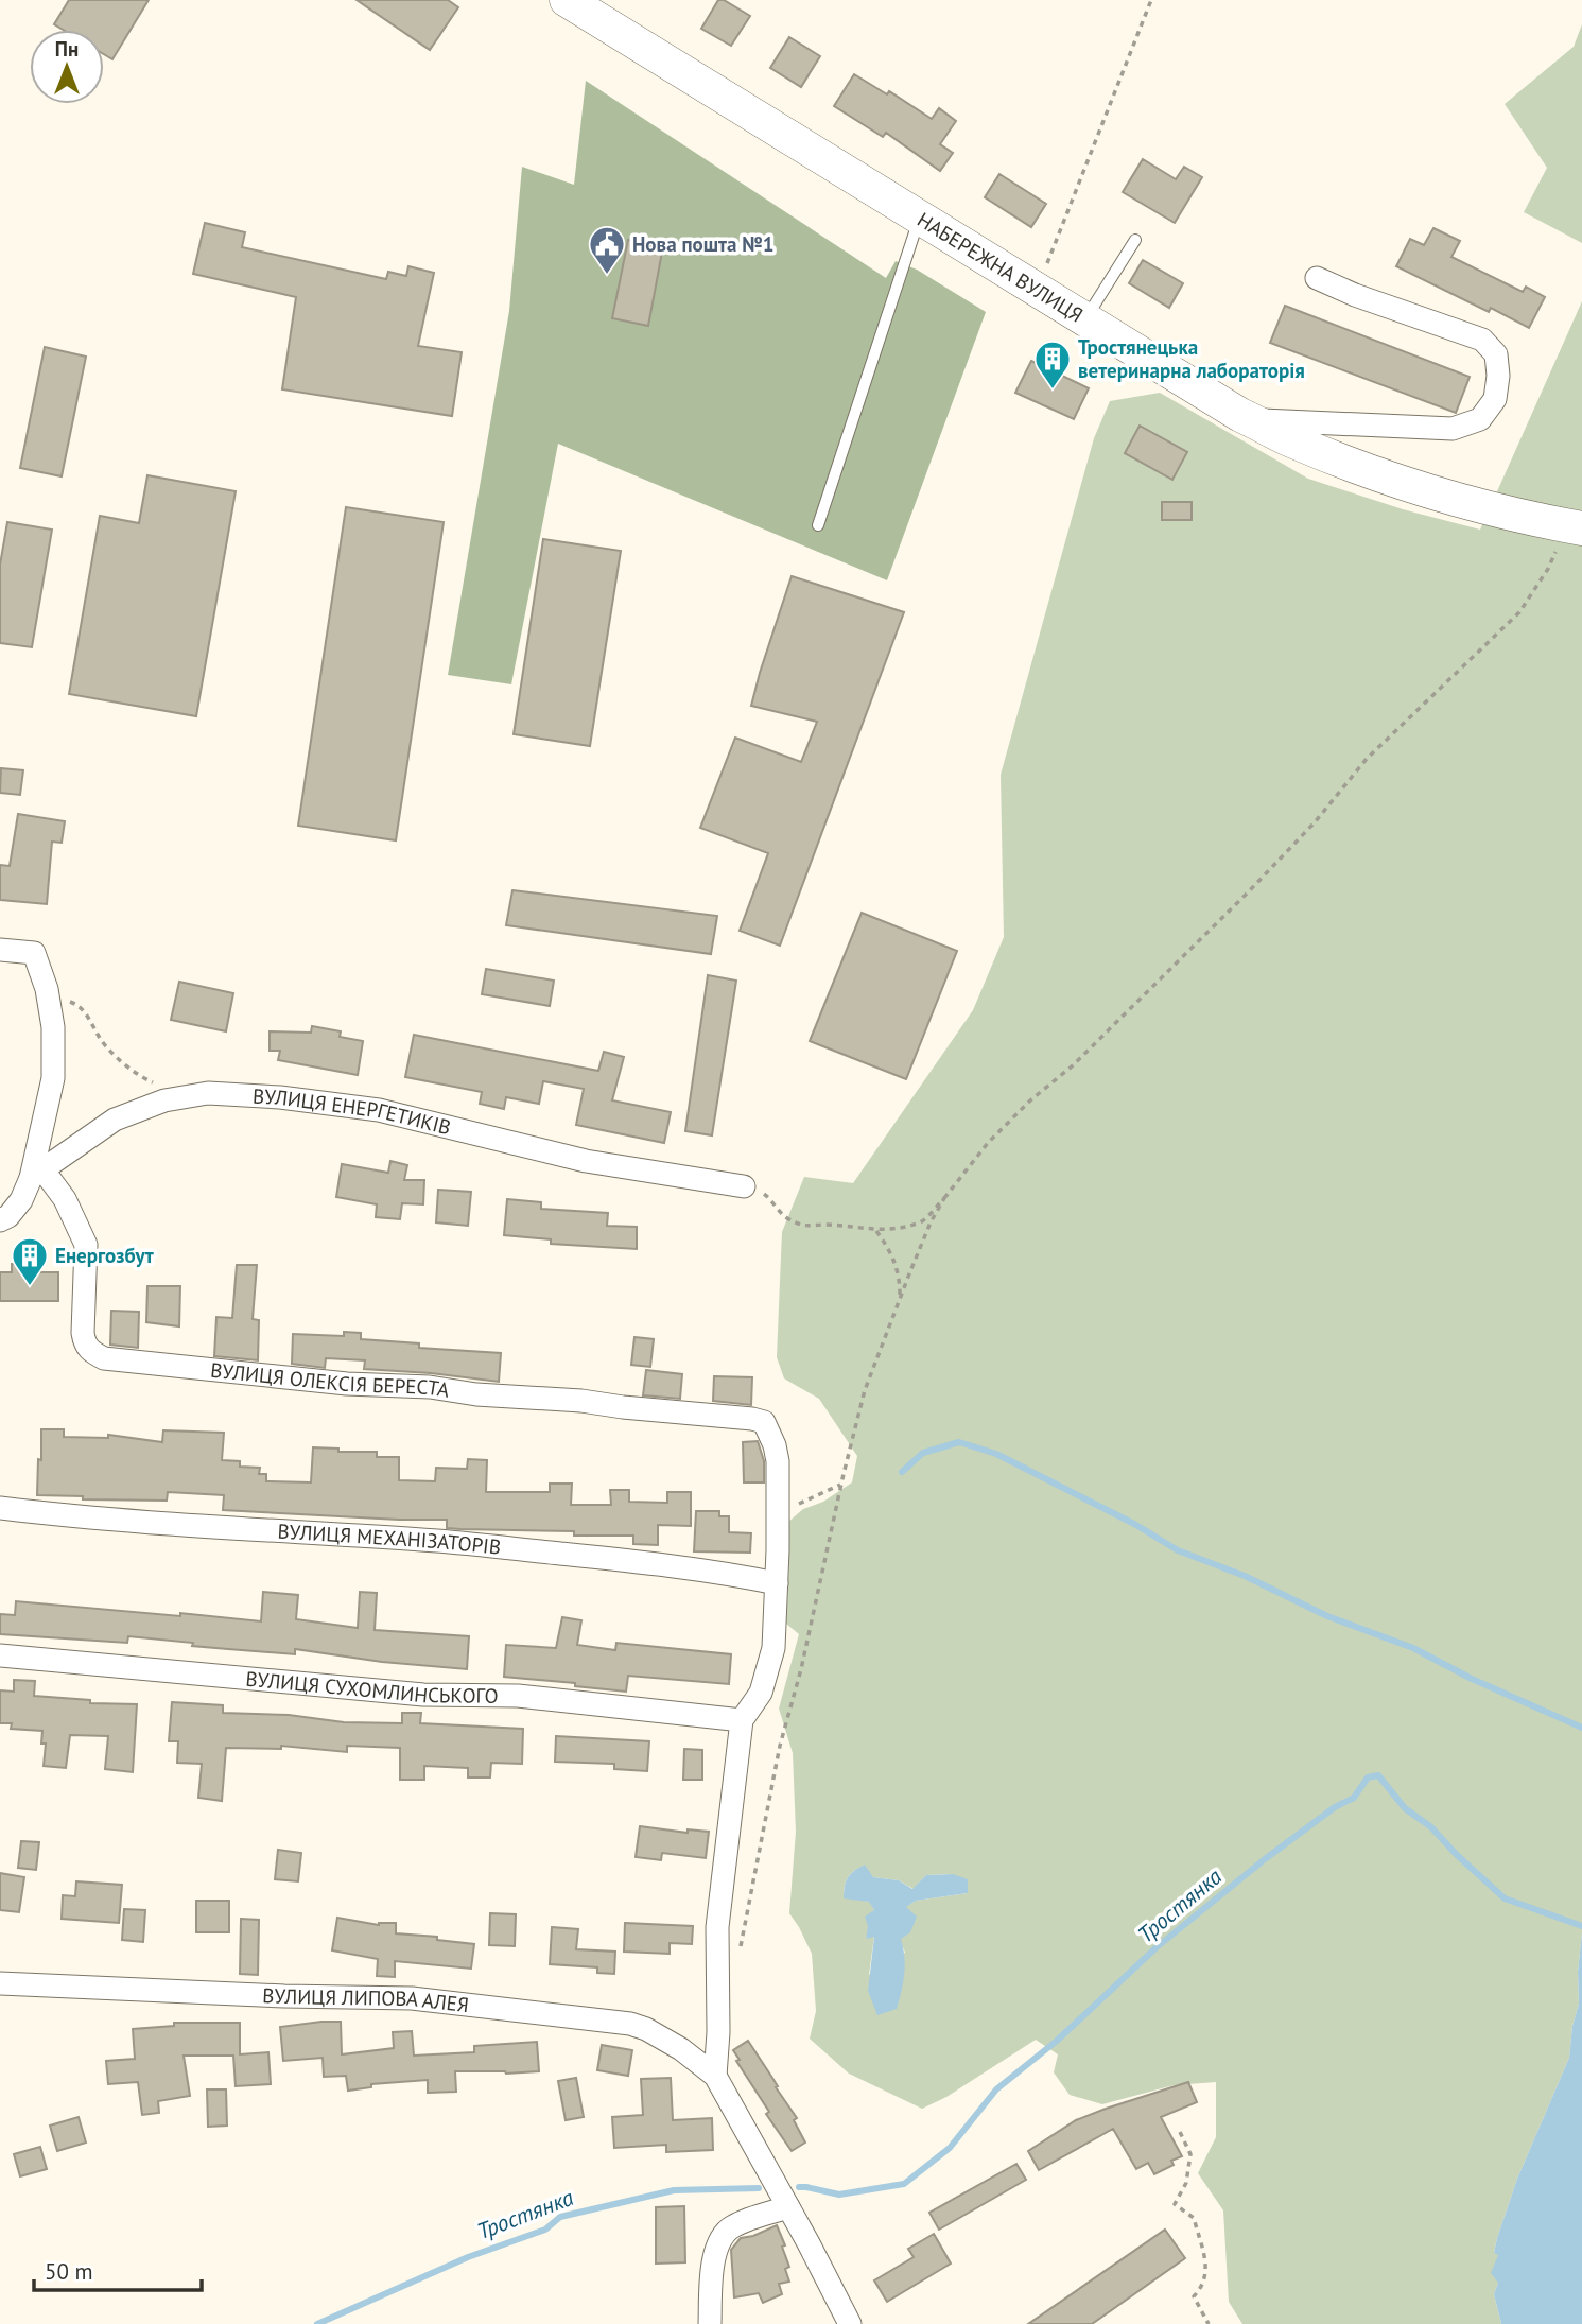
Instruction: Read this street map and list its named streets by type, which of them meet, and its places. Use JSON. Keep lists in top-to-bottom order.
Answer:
{
  "streets": {
    "main road": ["НАБЕРЕЖНА ВУЛИЦЯ"],
    "street": [
      "ВУЛИЦЯ ЕНЕРГЕТИКІВ",
      "ВУЛИЦЯ ОЛЕКСІЯ БЕРЕСТА",
      "ВУЛИЦЯ МЕХАНІЗАТОРІВ",
      "ВУЛИЦЯ СУХОМЛИНСЬКОГО",
      "ВУЛИЦЯ ЛИПОВА АЛЕЯ"
    ]
  },
  "crossings": [
    ["ВУЛИЦЯ ЕНЕРГЕТИКІВ", "ВУЛИЦЯ ОЛЕКСІЯ БЕРЕСТА"]
  ],
  "water": ["Тростянка"],
  "places": {
    "public building": ["Нова пошта №1"],
    "building": ["Тростянецька ветеринарна лабораторія", "Енергозбут"]
  },
  "scale_bar": "50 m",
  "north": "top"
}
